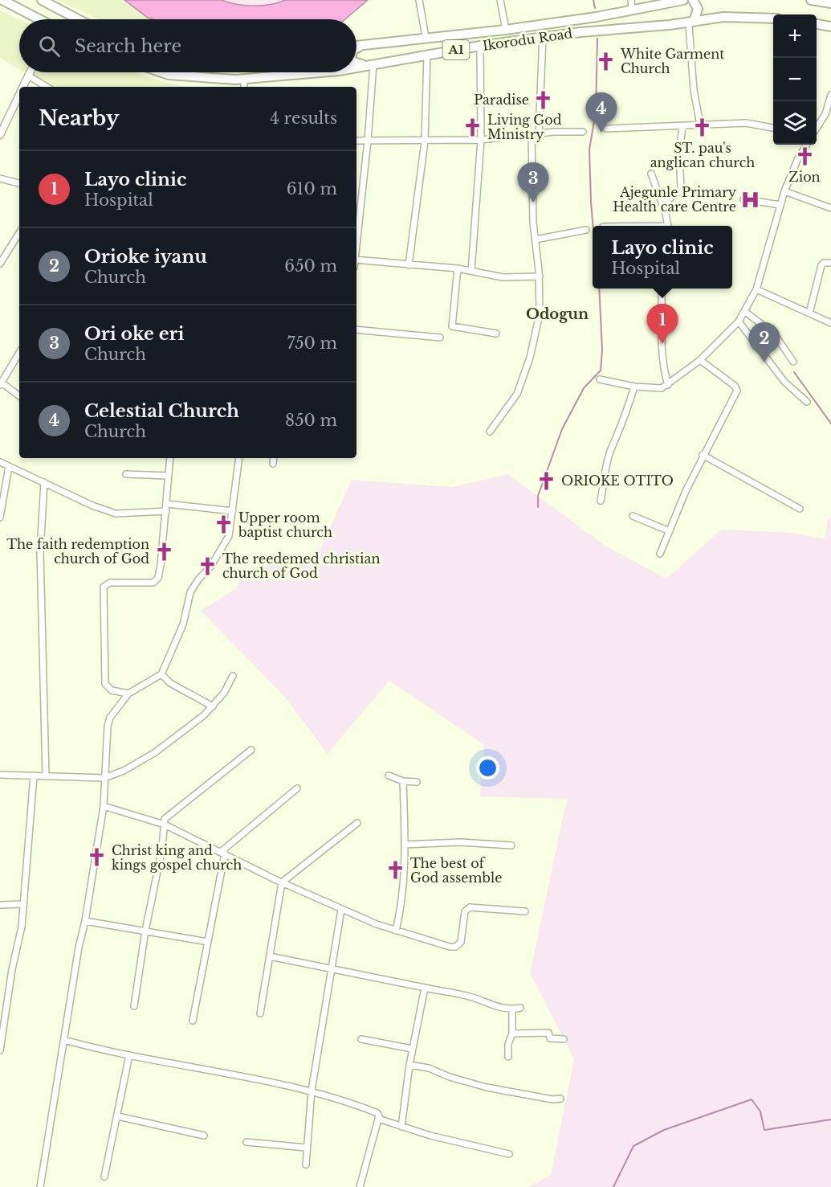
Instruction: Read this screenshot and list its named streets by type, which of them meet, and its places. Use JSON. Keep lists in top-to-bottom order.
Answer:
{
  "streets": {
    "highway": ["Ikorodu Road", "A1"]
  },
  "districts": ["Odogun"],
  "places": {
    "church": [
      "White Garment Church",
      "Paradise",
      "Living God Ministry",
      "ST. pau's anglican church",
      "Zion",
      "ORIOKE OTITO",
      "Upper room baptist church",
      "The faith redemption church of God",
      "The reedemed christian church of God",
      "Christ king and kings gospel church",
      "The best of God assemble"
    ],
    "hospital": ["Ajegunle Primary Health care Centre"]
  },
  "page": {
    "map_buttons": ["+", "−"],
    "search": "Search here",
    "heading": ["Nearby", "4 results"],
    "pins": [
      "4",
      "3",
      "1",
      "2"
    ],
    "list": [
      {
        "mark": "1",
        "name": "Layo clinic",
        "note": "Hospital",
        "value": "610 m"
      },
      {
        "mark": "2",
        "name": "Orioke iyanu",
        "note": "Church",
        "value": "650 m"
      },
      {
        "mark": "3",
        "name": "Ori oke eri",
        "note": "Church",
        "value": "750 m"
      },
      {
        "mark": "4",
        "name": "Celestial Church",
        "note": "Church",
        "value": "850 m"
      }
    ],
    "popup": ["Layo clinic", "Hospital"]
  }
}
